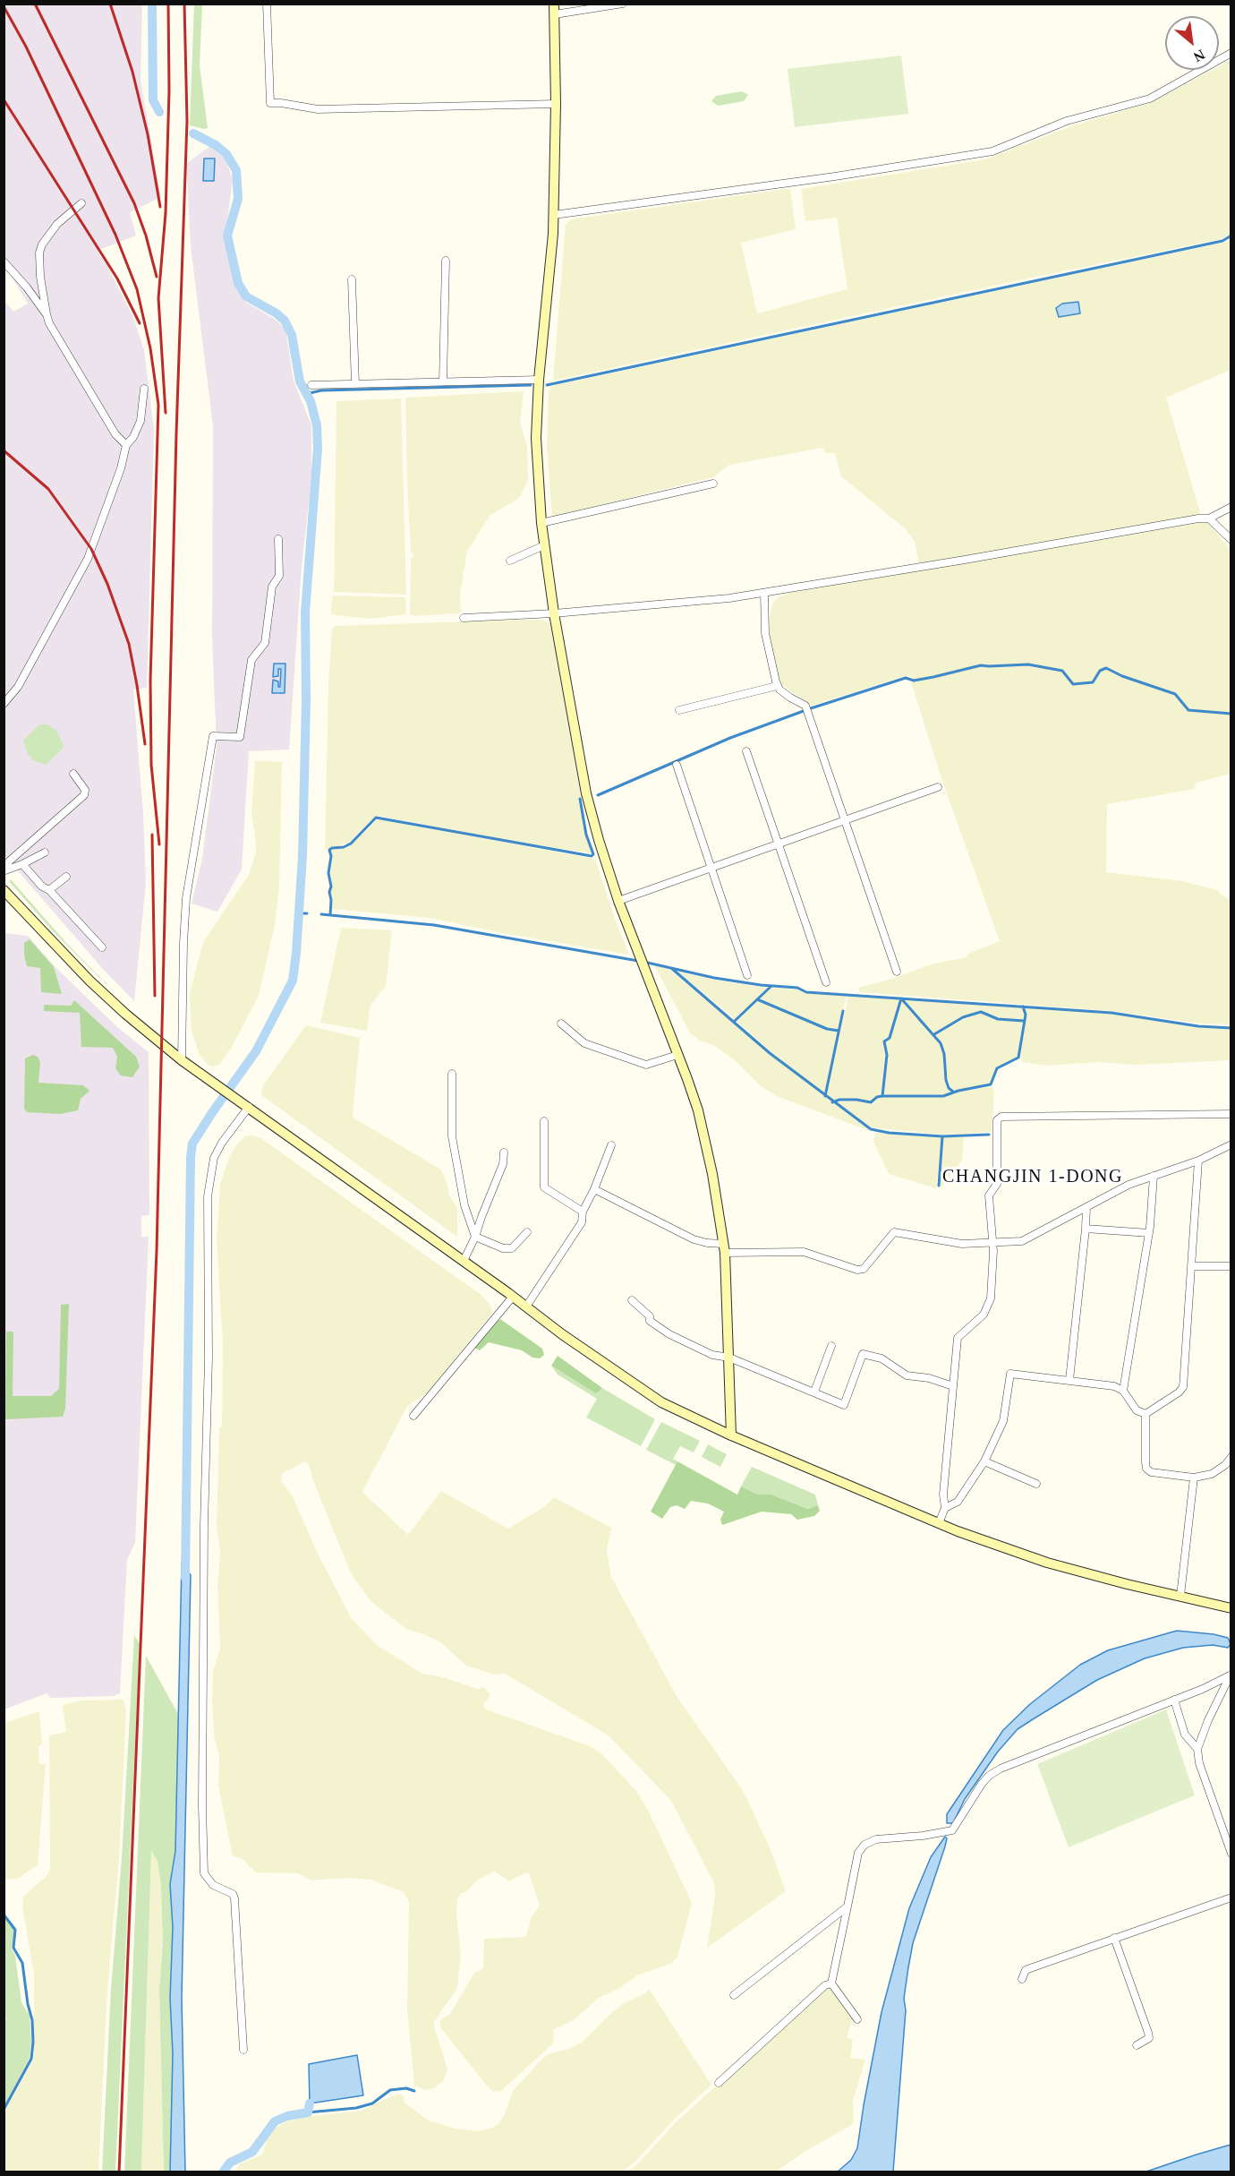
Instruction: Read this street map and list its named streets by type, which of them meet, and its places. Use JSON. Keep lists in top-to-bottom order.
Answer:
{
  "districts": ["CHANGJIN 1-DONG"],
  "north": "bottom right"
}
